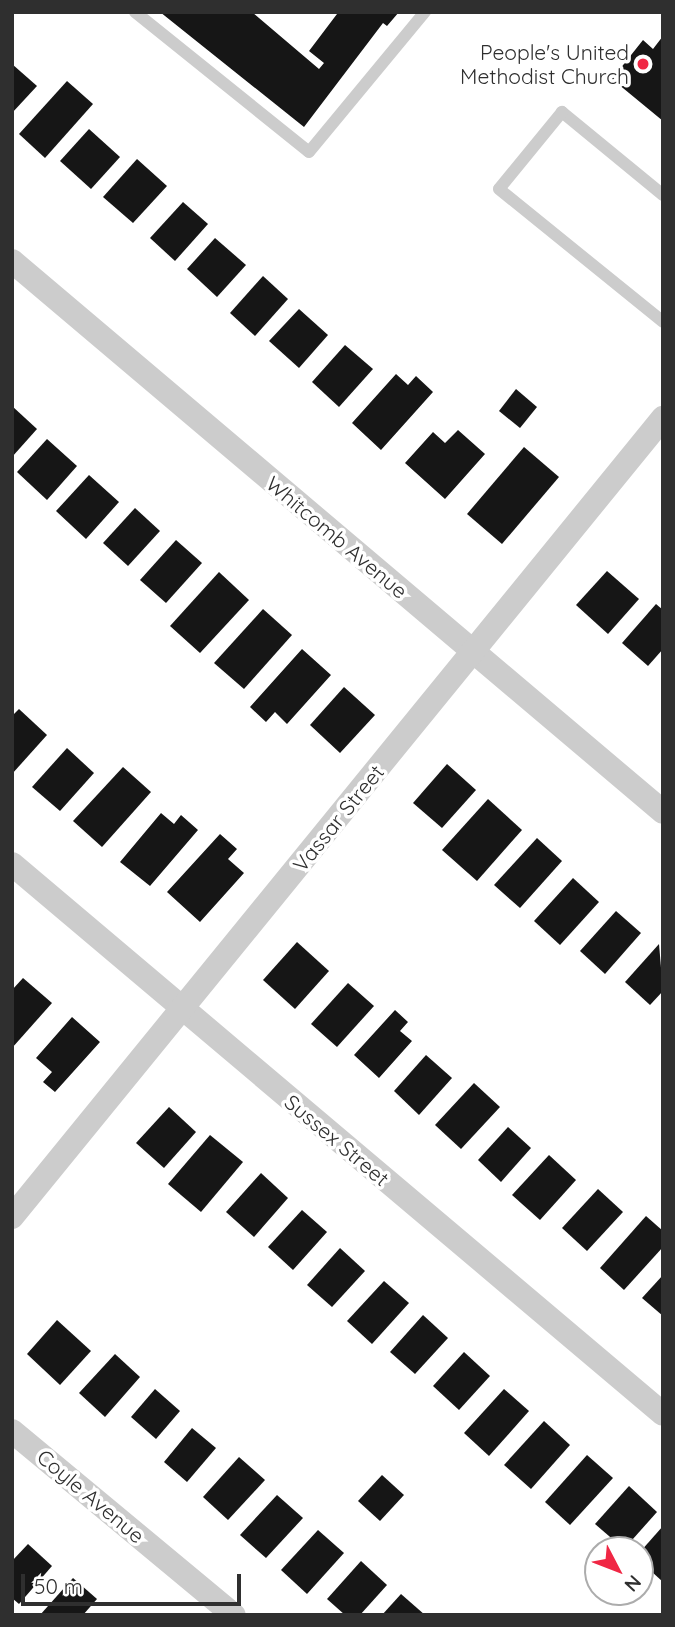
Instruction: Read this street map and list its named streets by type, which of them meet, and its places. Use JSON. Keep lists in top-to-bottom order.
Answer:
{
  "streets": {
    "street": [
      "Whitcomb Avenue",
      "Vassar Street",
      "Sussex Street",
      "Coyle Avenue"
    ]
  },
  "crossings": [
    ["Whitcomb Avenue", "Vassar Street"],
    ["Vassar Street", "Sussex Street"]
  ],
  "places": ["People's United Methodist Church"],
  "scale_bar": "50 m",
  "north": "bottom right"
}
